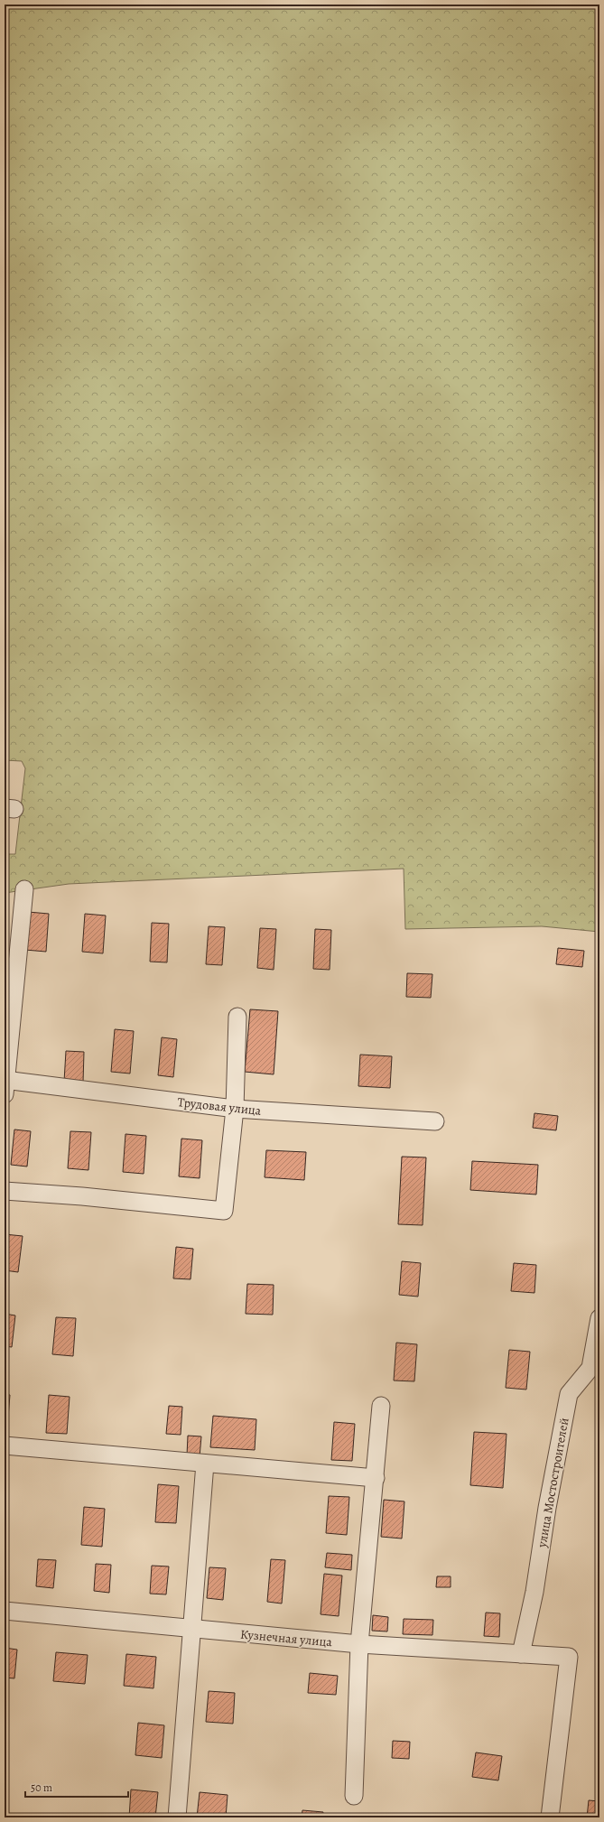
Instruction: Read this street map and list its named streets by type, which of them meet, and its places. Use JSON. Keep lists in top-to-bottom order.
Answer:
{
  "streets": {
    "street": ["Трудовая улица", "улица Мостостроителей", "Кузнечная улица"]
  },
  "crossings": [
    ["улица Мостостроителей", "Кузнечная улица"]
  ],
  "scale_bar": "50 m"
}
